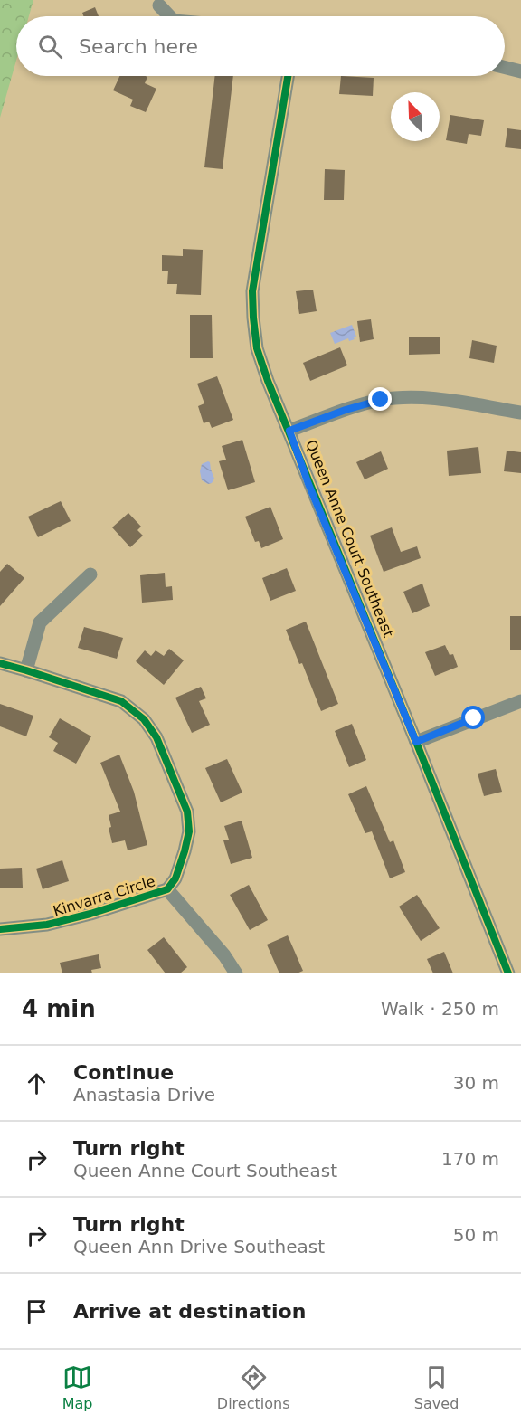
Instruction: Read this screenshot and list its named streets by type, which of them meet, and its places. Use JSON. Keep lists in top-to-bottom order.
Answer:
{
  "streets": {
    "street": ["Queen Anne Court Southeast", "Kinvarra Circle"]
  },
  "north": "top left",
  "page": {
    "search": "Search here",
    "heading": ["4 min", "Walk · 250 m"],
    "list": [
      ["Continue", "Anastasia Drive", "30 m"],
      ["Turn right", "Queen Anne Court Southeast", "170 m"],
      ["Turn right", "Queen Ann Drive Southeast", "50 m"],
      "Arrive at destination"
    ],
    "nav": ["Map", "Directions", "Saved"]
  }
}
